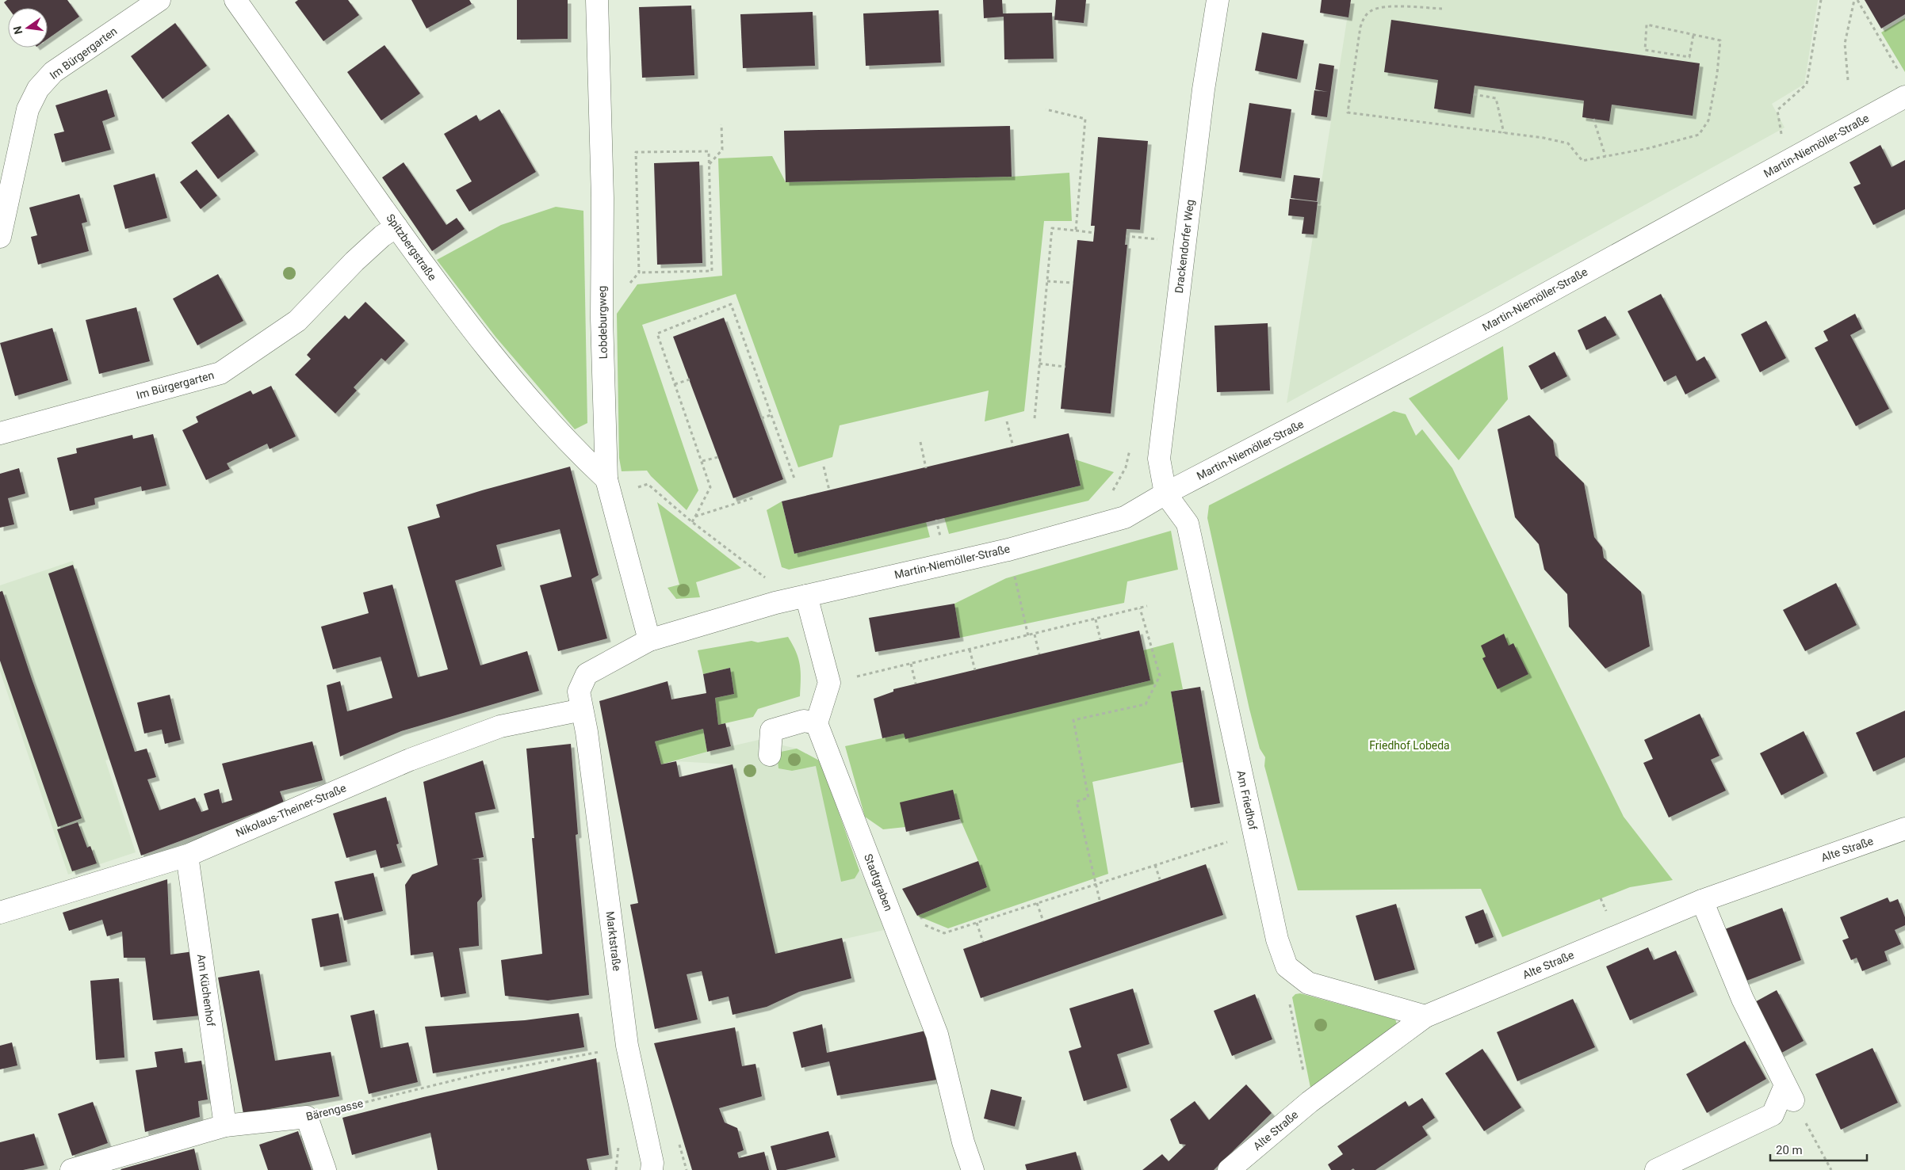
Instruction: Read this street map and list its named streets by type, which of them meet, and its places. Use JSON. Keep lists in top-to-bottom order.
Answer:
{
  "streets": {
    "street": [
      "Im Bürgergarten",
      "Martin-Niemöller-Straße",
      "Drackendorfer Weg",
      "Spitzbergstraße",
      "Lobdeburgweg",
      "Am Friedhof",
      "Nikolaus-Theiner-Straße",
      "Alte Straße",
      "Stadtgraben",
      "Marktstraße",
      "Am Küchenhof",
      "Bärengasse"
    ]
  },
  "crossings": [
    ["Im Bürgergarten", "Spitzbergstraße"],
    ["Martin-Niemöller-Straße", "Drackendorfer Weg"],
    ["Martin-Niemöller-Straße", "Lobdeburgweg"],
    ["Martin-Niemöller-Straße", "Am Friedhof"],
    ["Martin-Niemöller-Straße", "Nikolaus-Theiner-Straße"],
    ["Martin-Niemöller-Straße", "Marktstraße"],
    ["Drackendorfer Weg", "Am Friedhof"],
    ["Spitzbergstraße", "Lobdeburgweg"],
    ["Nikolaus-Theiner-Straße", "Marktstraße"],
    ["Nikolaus-Theiner-Straße", "Am Küchenhof"],
    ["Am Küchenhof", "Bärengasse"]
  ],
  "parks": ["Friedhof Lobeda"],
  "scale_bar": "20 m",
  "north": "left"
}
